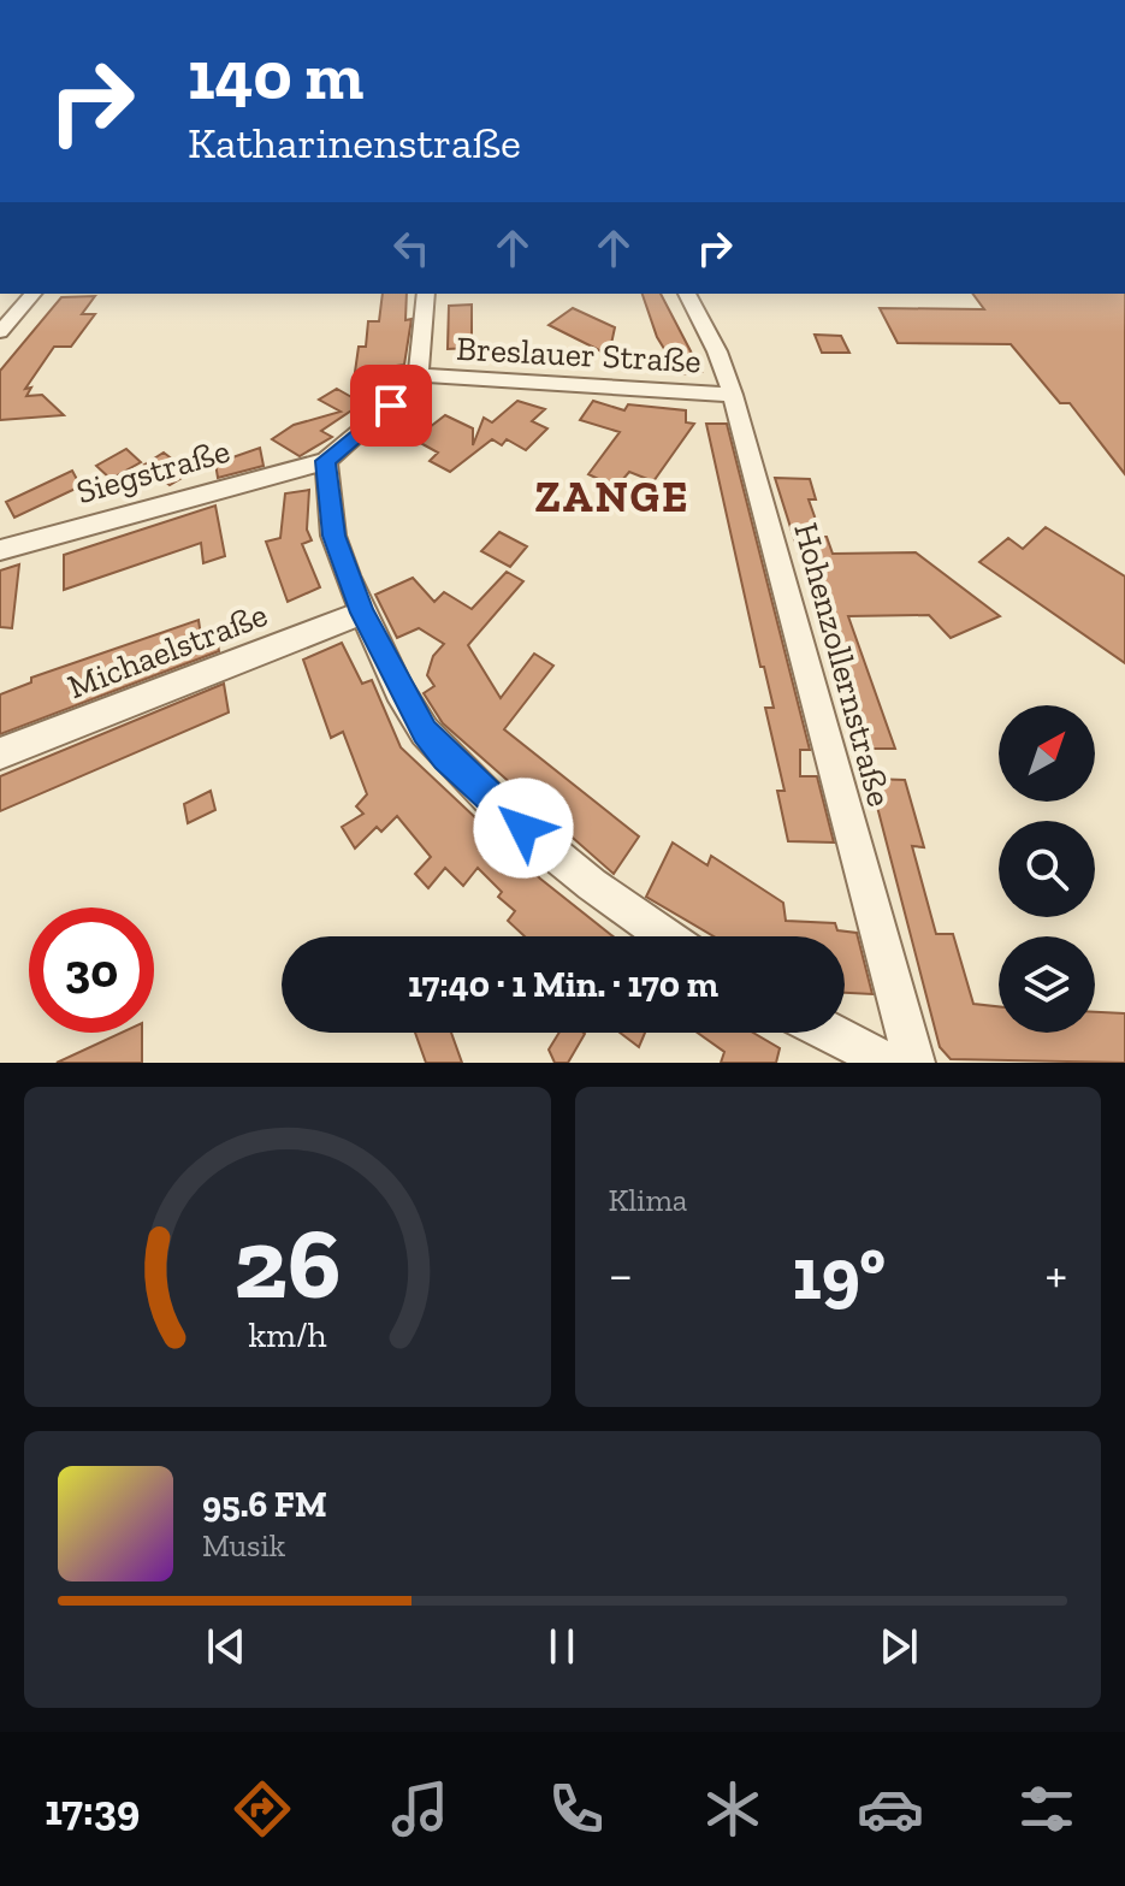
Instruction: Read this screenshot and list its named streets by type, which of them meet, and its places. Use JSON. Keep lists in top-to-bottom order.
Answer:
{
  "streets": {
    "street": [
      "Breslauer Straße",
      "Siegstraße",
      "Michaelstraße",
      "Hohenzollernstraße"
    ]
  },
  "crossings": [
    ["Breslauer Straße", "Hohenzollernstraße"]
  ],
  "districts": ["ZANGE"],
  "north": "top right",
  "page": {
    "turn": ["140 m", "Katharinenstraße"],
    "limit": "30",
    "trip": "17:40 · 1 Min. · 170 m",
    "tile": "Klima",
    "heat": ["−", "19°", "+"],
    "song": ["95.6 FM", "Musik"],
    "tabs": "17:39",
    "gauge": ["26", "km/h"]
  }
}
